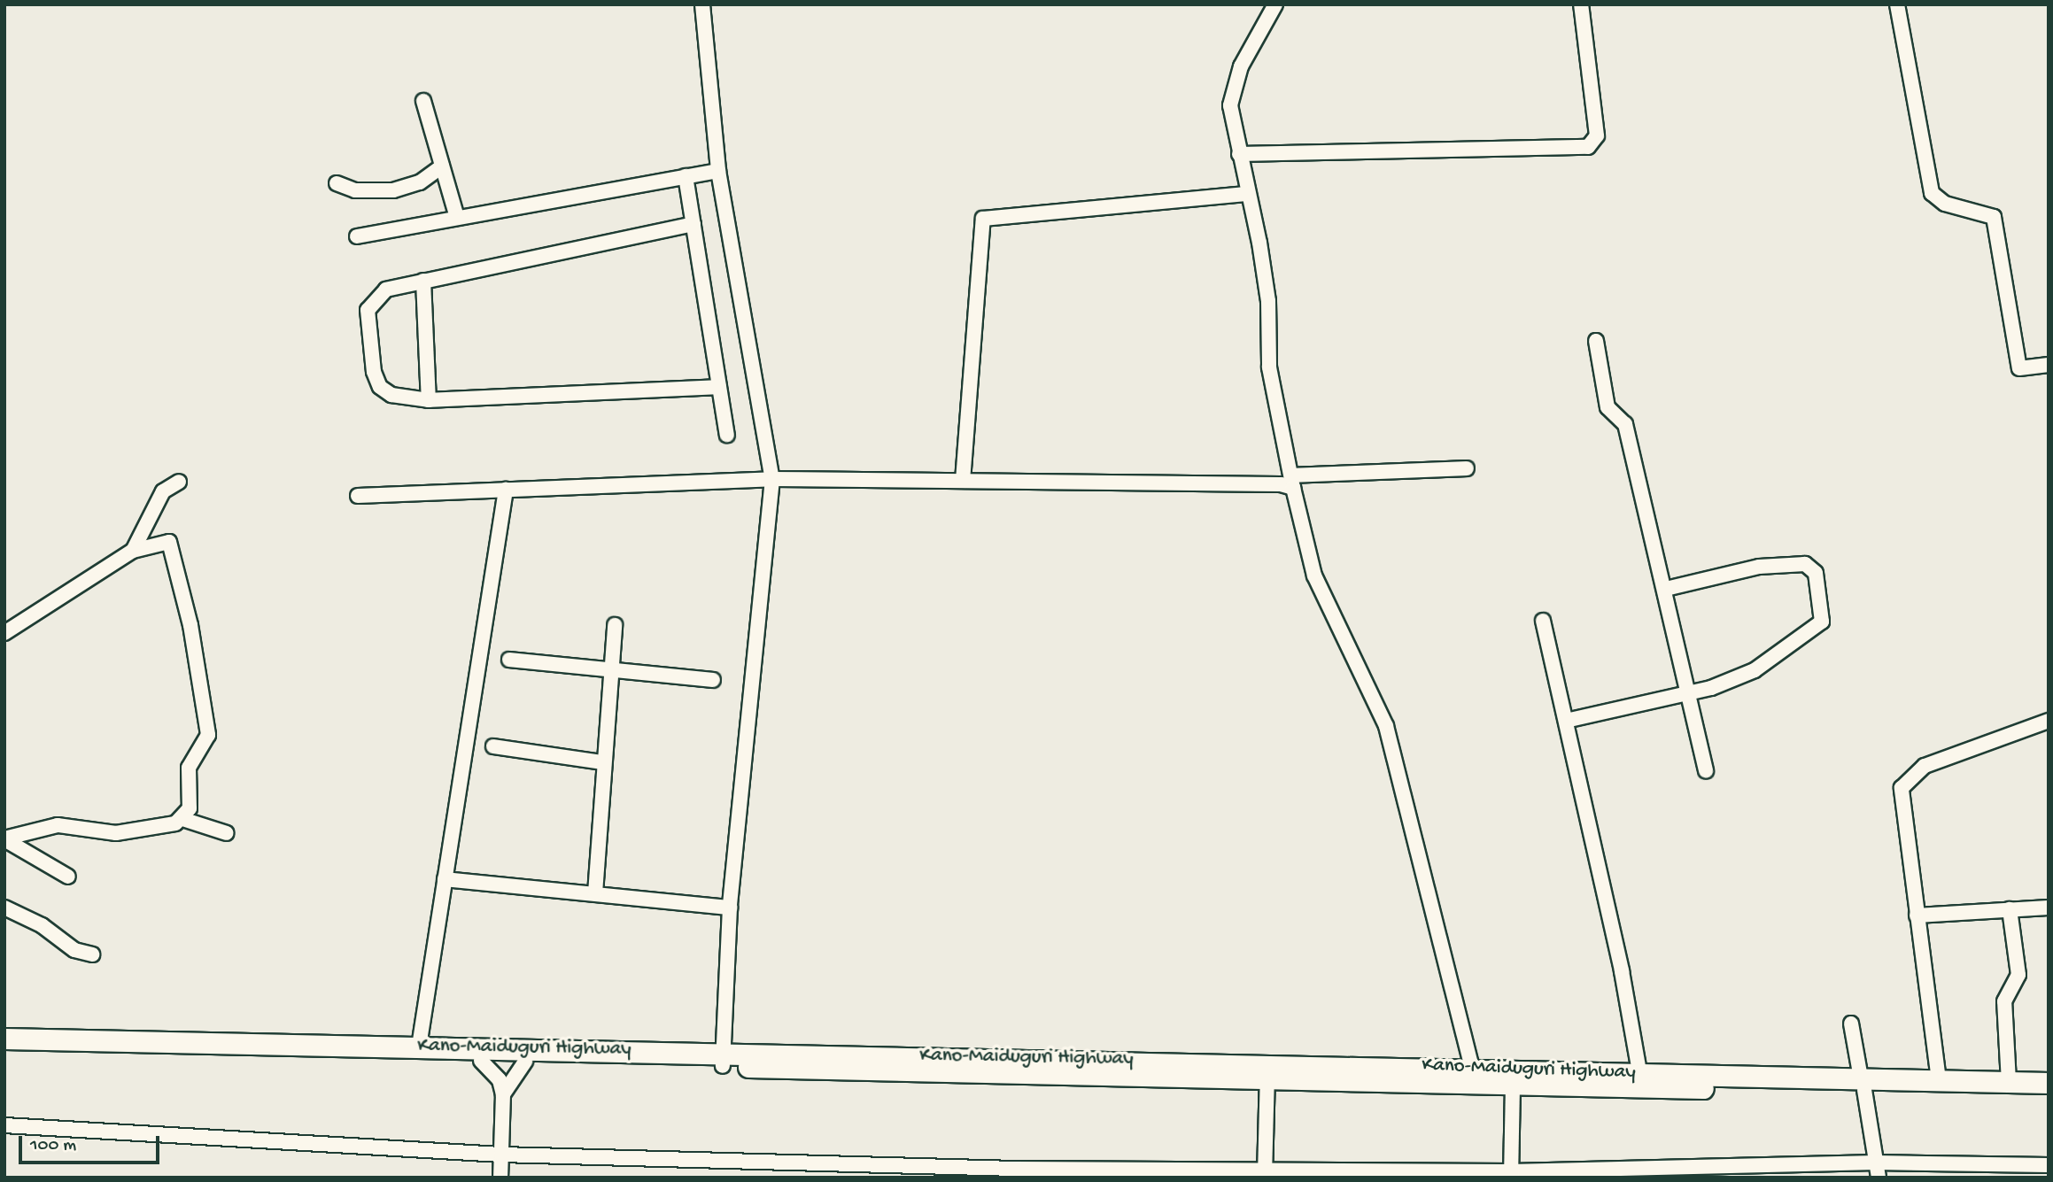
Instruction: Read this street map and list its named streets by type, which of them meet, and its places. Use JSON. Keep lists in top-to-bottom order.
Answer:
{
  "streets": {
    "highway": ["Kano-Maiduguri Highway"]
  },
  "scale_bar": "100 m"
}
